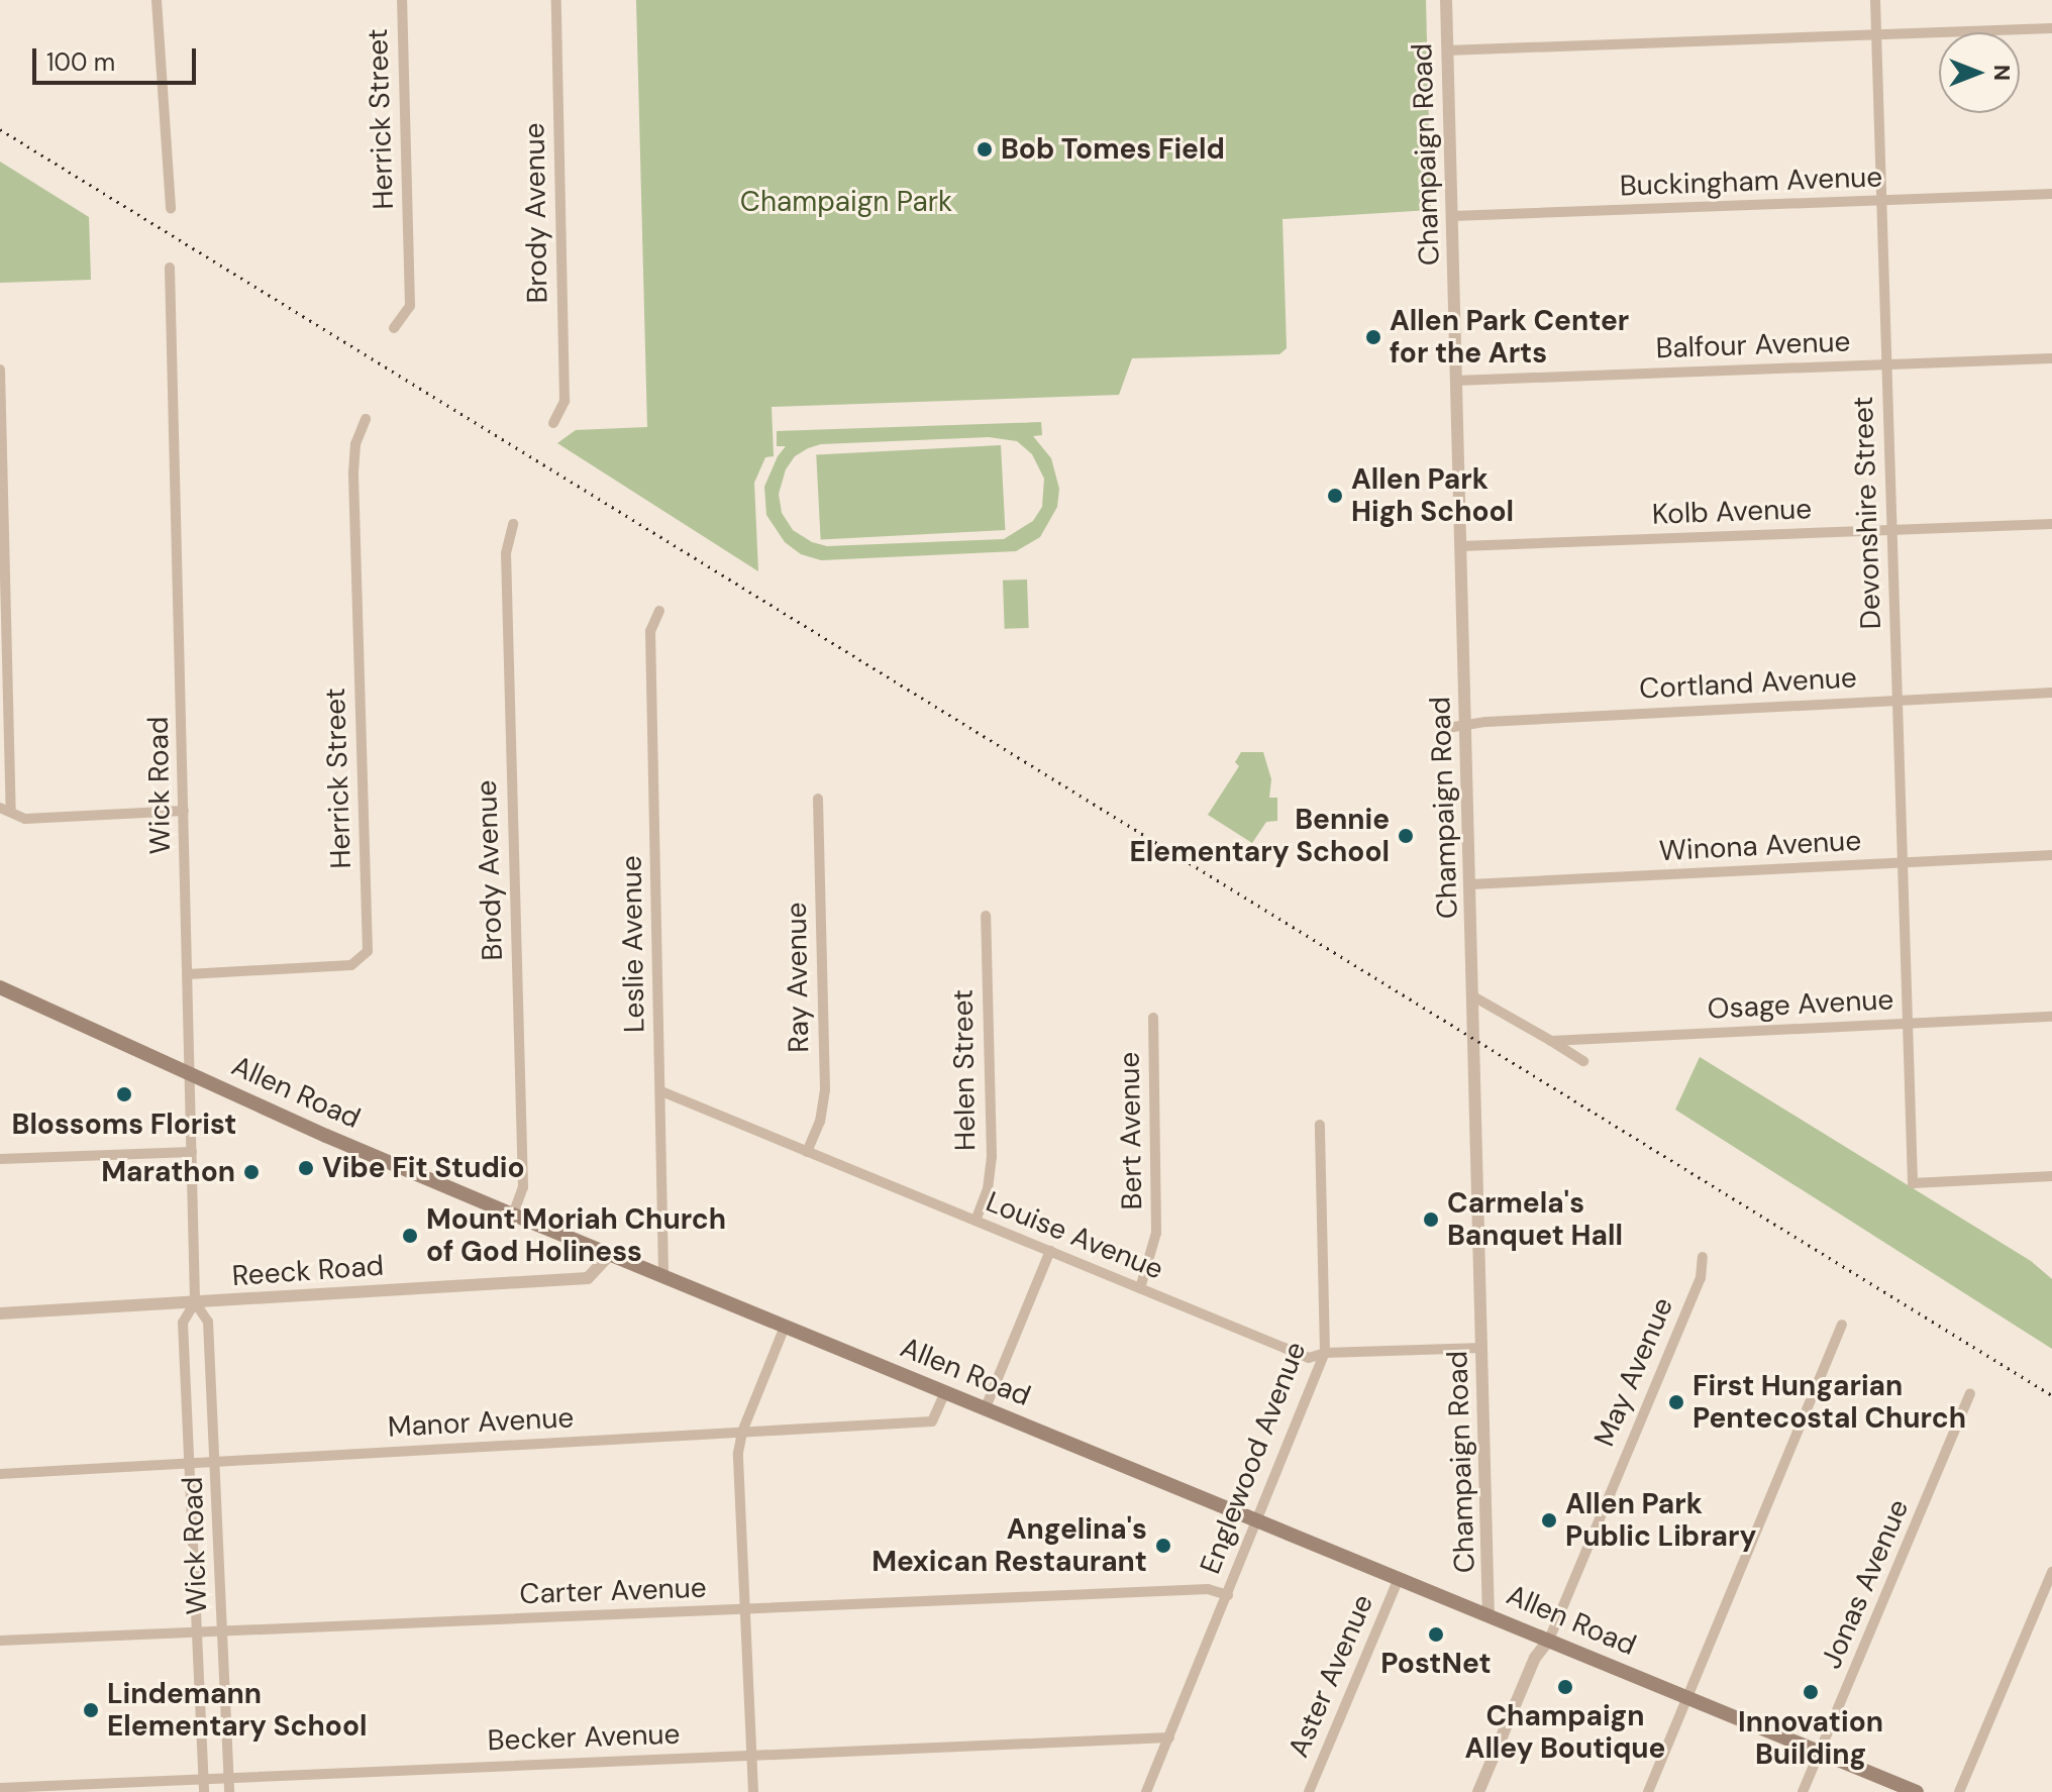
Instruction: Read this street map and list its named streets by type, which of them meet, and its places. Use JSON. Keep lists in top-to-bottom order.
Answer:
{
  "streets": {
    "main road": ["Allen Road"],
    "street": [
      "Herrick Street",
      "Champaign Road",
      "Buckingham Avenue",
      "Brody Avenue",
      "Balfour Avenue",
      "Kolb Avenue",
      "Devonshire Street",
      "Cortland Avenue",
      "Wick Road",
      "Winona Avenue",
      "Leslie Avenue",
      "Ray Avenue",
      "Osage Avenue",
      "Helen Street",
      "Bert Avenue",
      "Louise Avenue",
      "Reeck Road",
      "May Avenue",
      "Manor Avenue",
      "Englewood Avenue",
      "Jonas Avenue",
      "Carter Avenue",
      "Aster Avenue",
      "Becker Avenue"
    ]
  },
  "crossings": [
    ["Herrick Street", "Wick Road"],
    ["Champaign Road", "Buckingham Avenue"],
    ["Champaign Road", "Balfour Avenue"],
    ["Champaign Road", "Kolb Avenue"],
    ["Champaign Road", "Cortland Avenue"],
    ["Champaign Road", "Winona Avenue"],
    ["Champaign Road", "Allen Road"],
    ["Champaign Road", "Louise Avenue"],
    ["Buckingham Avenue", "Devonshire Street"],
    ["Brody Avenue", "Allen Road"],
    ["Balfour Avenue", "Devonshire Street"],
    ["Kolb Avenue", "Devonshire Street"],
    ["Devonshire Street", "Cortland Avenue"],
    ["Devonshire Street", "Winona Avenue"],
    ["Devonshire Street", "Osage Avenue"],
    ["Wick Road", "Allen Road"],
    ["Wick Road", "Reeck Road"],
    ["Wick Road", "Manor Avenue"],
    ["Wick Road", "Carter Avenue"],
    ["Wick Road", "Becker Avenue"],
    ["Leslie Avenue", "Allen Road"],
    ["Leslie Avenue", "Louise Avenue"],
    ["Ray Avenue", "Louise Avenue"],
    ["Helen Street", "Louise Avenue"],
    ["Allen Road", "Reeck Road"],
    ["Allen Road", "May Avenue"],
    ["Allen Road", "Manor Avenue"],
    ["Allen Road", "Englewood Avenue"],
    ["Allen Road", "Jonas Avenue"],
    ["Allen Road", "Aster Avenue"],
    ["Bert Avenue", "Louise Avenue"],
    ["Louise Avenue", "Englewood Avenue"],
    ["Englewood Avenue", "Carter Avenue"],
    ["Englewood Avenue", "Becker Avenue"]
  ],
  "parks": ["Champaign Park"],
  "places": [
    "Bob Tomes Field",
    "Allen Park Center for the Arts",
    "Allen Park High School",
    "Bennie Elementary School",
    "Blossoms Florist",
    "Vibe Fit Studio",
    "Marathon",
    "Carmela's Banquet Hall",
    "Mount Moriah Church of God Holiness",
    "First Hungarian Pentecostal Church",
    "Allen Park Public Library",
    "Angelina's Mexican Restaurant",
    "PostNet",
    "Champaign Alley Boutique",
    "Innovation Building",
    "Lindemann Elementary School"
  ],
  "scale_bar": "100 m",
  "north": "right"
}
